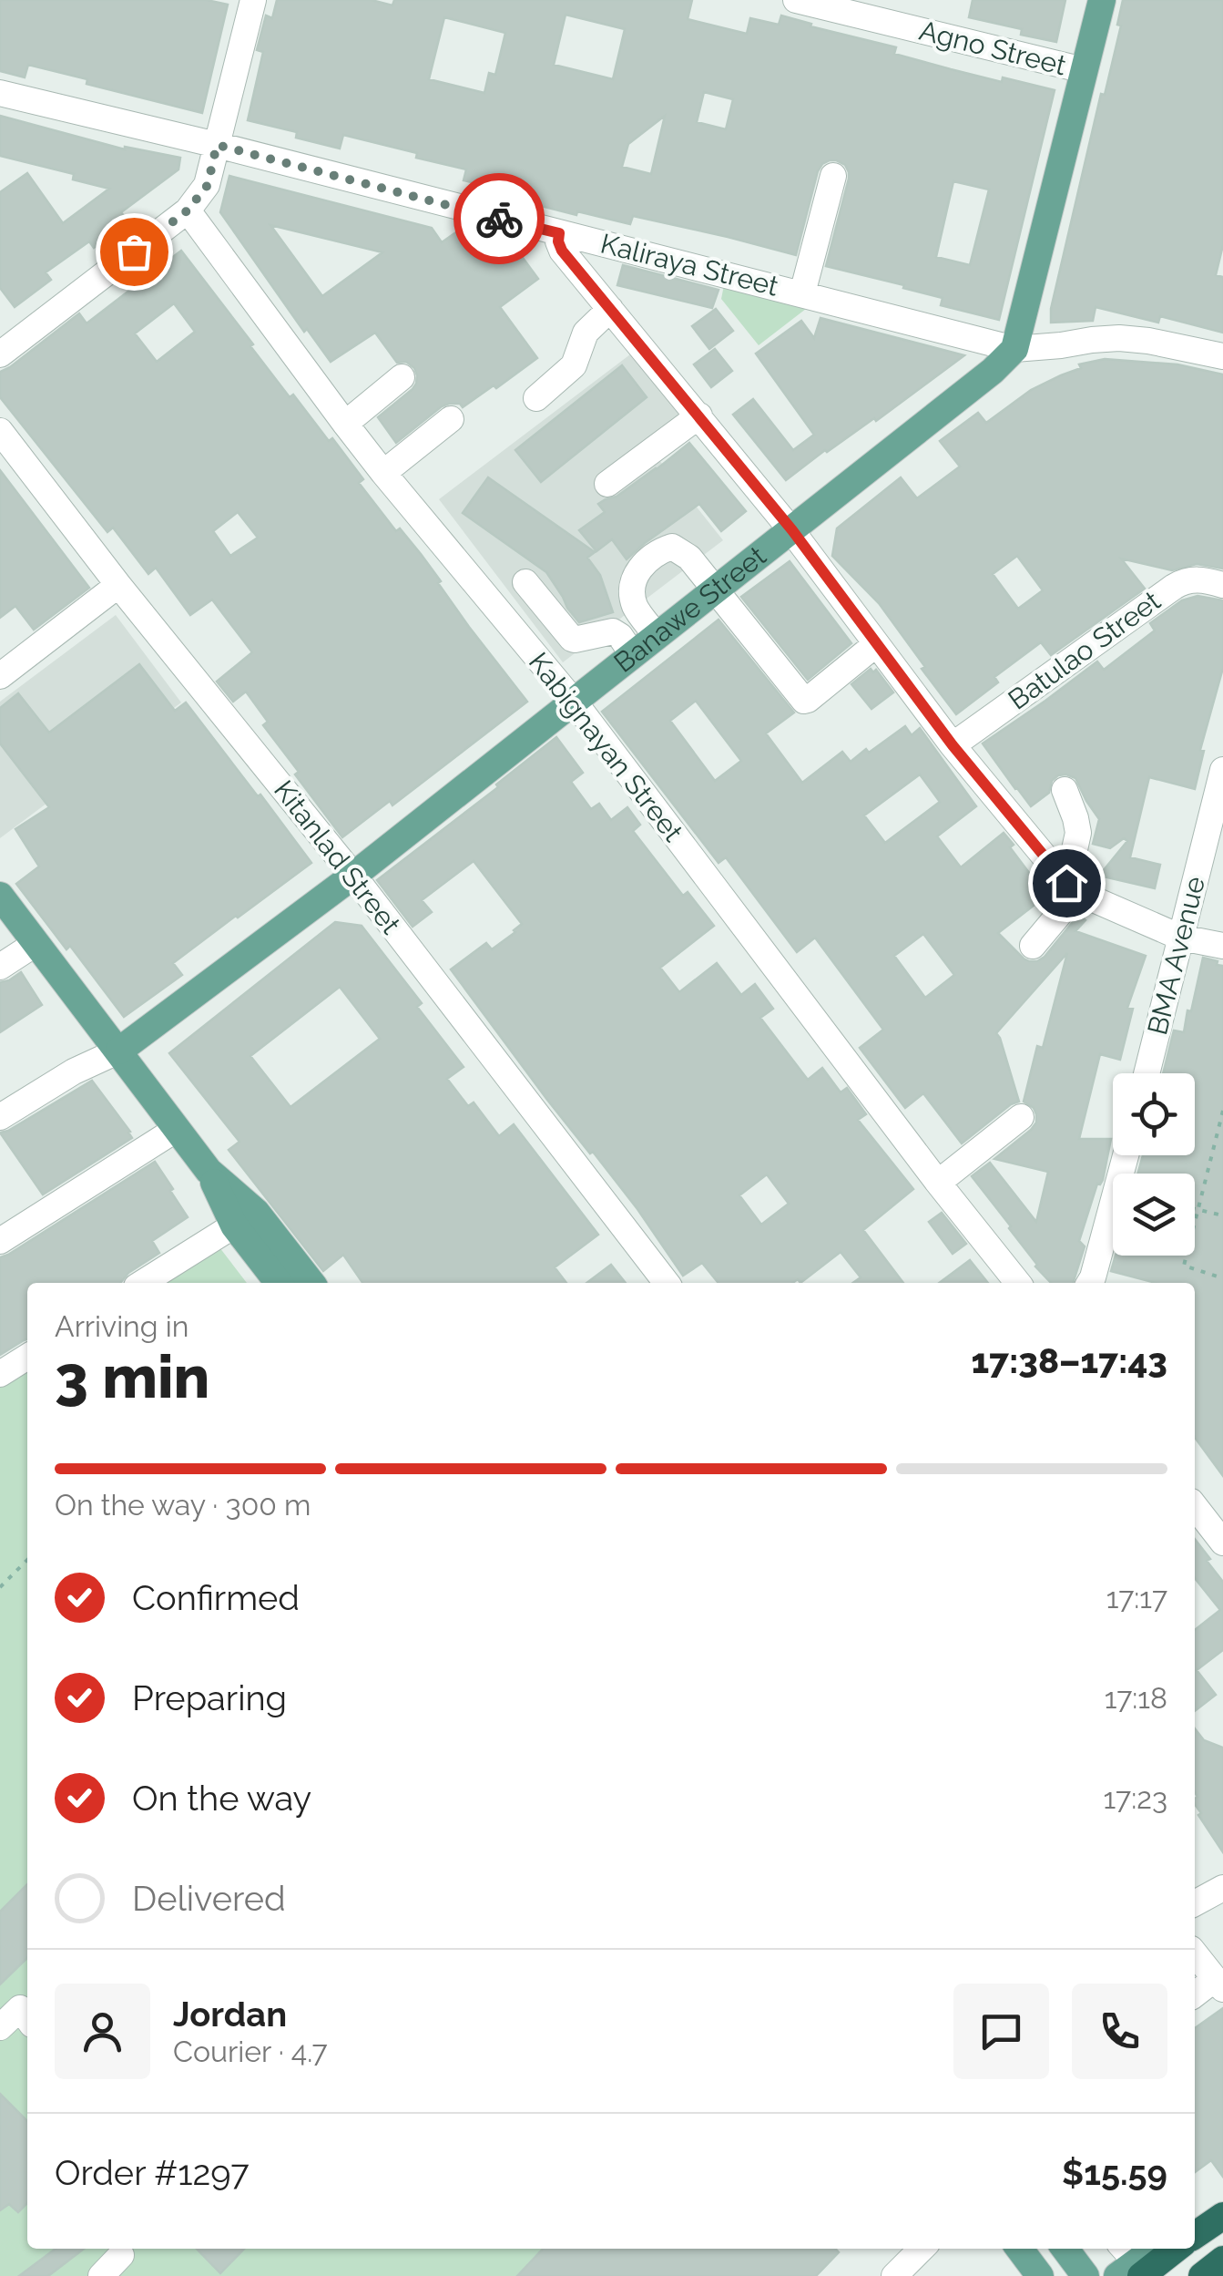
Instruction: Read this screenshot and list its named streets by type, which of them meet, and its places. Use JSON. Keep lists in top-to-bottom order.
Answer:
{
  "streets": {
    "main road": ["Banawe Street"],
    "street": [
      "Agno Street",
      "Kaliraya Street",
      "Batulao Street",
      "Kabignayan Street",
      "Kitanlad Street",
      "BMA Avenue"
    ]
  },
  "crossings": [
    ["Kaliraya Street", "Banawe Street"],
    ["Banawe Street", "Kabignayan Street"],
    ["Banawe Street", "Kitanlad Street"]
  ],
  "page": {
    "heading": ["3 min", "Arriving in", "17:38–17:43"],
    "panel": [
      "Jordan",
      "Courier · 4.7",
      "Order #1297",
      "$15.59"
    ],
    "bar": "On the way · 300 m",
    "list": [
      ["Confirmed", "17:17"],
      ["Preparing", "17:18"],
      ["On the way", "17:23"],
      "Delivered"
    ]
  }
}
